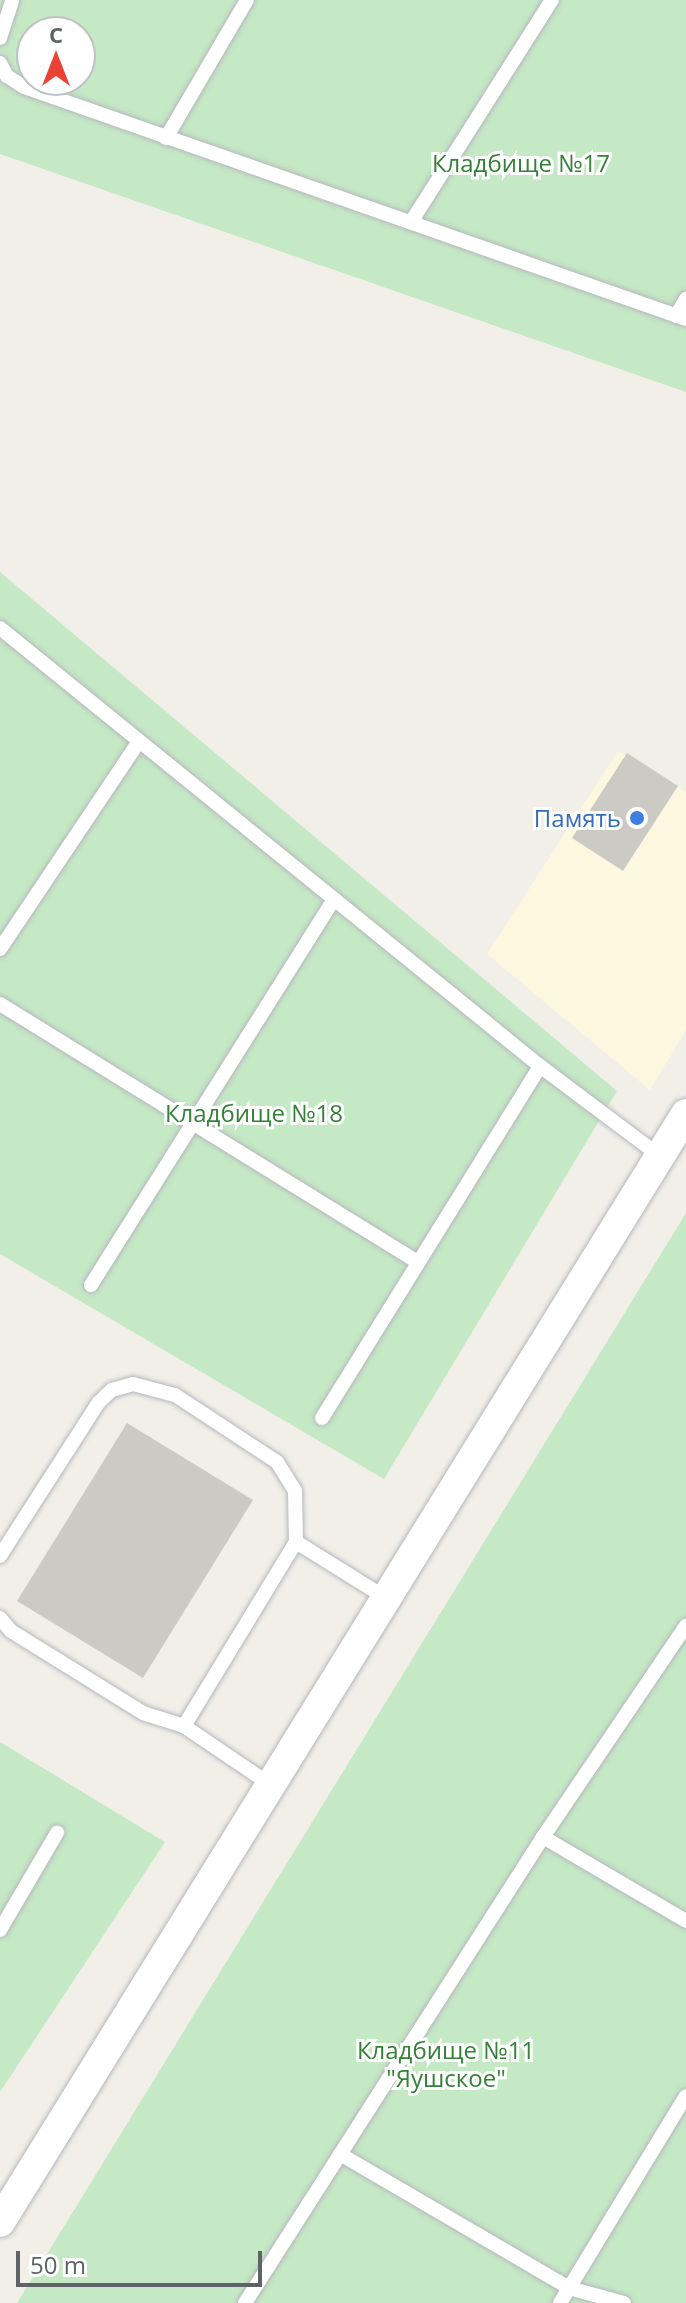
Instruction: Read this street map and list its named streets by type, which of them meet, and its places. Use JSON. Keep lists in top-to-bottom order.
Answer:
{
  "parks": ["Кладбище №17", "Кладбище №18", "Кладбище №11 \"Яушское\""],
  "places": ["Память"],
  "scale_bar": "50 m",
  "north": "top"
}
